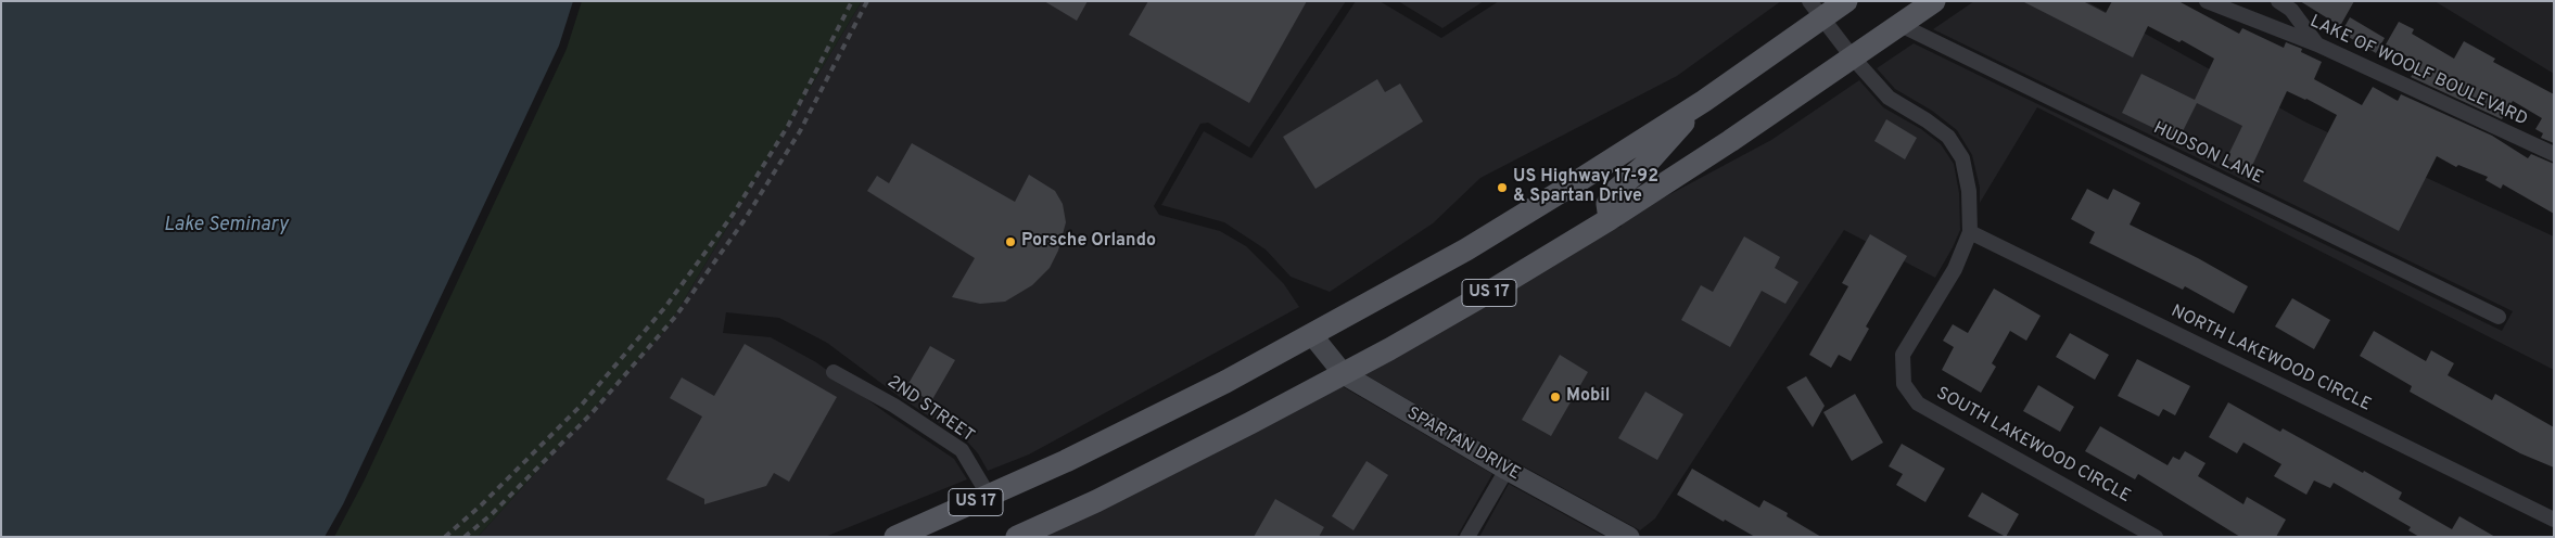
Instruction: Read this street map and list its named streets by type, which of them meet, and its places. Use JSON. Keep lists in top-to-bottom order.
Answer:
{
  "streets": {
    "main road": ["US 17"],
    "street": [
      "LAKE OF WOOLF BOULEVARD",
      "HUDSON LANE",
      "NORTH LAKEWOOD CIRCLE",
      "2ND STREET",
      "SPARTAN DRIVE",
      "SOUTH LAKEWOOD CIRCLE"
    ]
  },
  "crossings": [
    ["HUDSON LANE", "US 17"],
    ["US 17", "2ND STREET"],
    ["US 17", "SPARTAN DRIVE"],
    ["NORTH LAKEWOOD CIRCLE", "SOUTH LAKEWOOD CIRCLE"]
  ],
  "water": ["Lake Seminary"],
  "places": ["US Highway 17-92 & Spartan Drive", "Porsche Orlando", "Mobil"]
}
